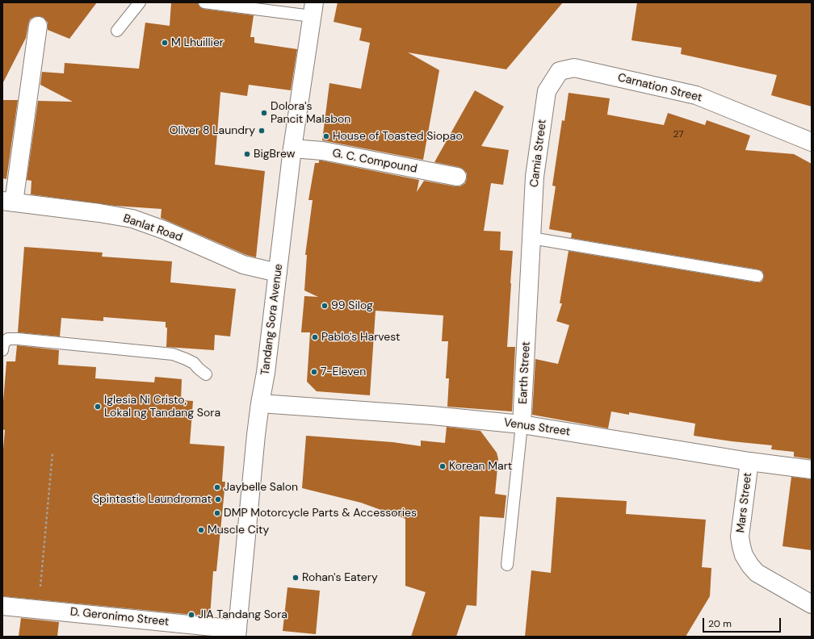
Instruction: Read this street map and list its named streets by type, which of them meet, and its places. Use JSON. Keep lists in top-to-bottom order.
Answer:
{
  "streets": {
    "street": [
      "Carnation Street",
      "Camia Street",
      "G. C. Compound",
      "Banlat Road",
      "Tandang Sora Avenue",
      "Earth Street",
      "Venus Street",
      "Mars Street",
      "D. Geronimo Street"
    ]
  },
  "crossings": [
    ["Carnation Street", "Camia Street"],
    ["Camia Street", "Earth Street"],
    ["G. C. Compound", "Tandang Sora Avenue"],
    ["Banlat Road", "Tandang Sora Avenue"],
    ["Tandang Sora Avenue", "Venus Street"],
    ["Tandang Sora Avenue", "D. Geronimo Street"],
    ["Earth Street", "Venus Street"],
    ["Venus Street", "Mars Street"]
  ],
  "places": [
    "M Lhuillier",
    "Dolora's Pancit Malabon",
    "Oliver 8 Laundry",
    "House of Toasted Siopao",
    "BigBrew",
    "99 Silog",
    "Pablo's Harvest",
    "7-Eleven",
    "Iglesia Ni Cristo, Lokal ng Tandang Sora",
    "Korean Mart",
    "Jaybelle Salon",
    "Spintastic Laundromat",
    "DMP Motorcycle Parts & Accessories",
    "Muscle City",
    "Rohan's Eatery",
    "JIA Tandang Sora"
  ],
  "house_numbers": ["27"],
  "scale_bar": "20 m"
}
